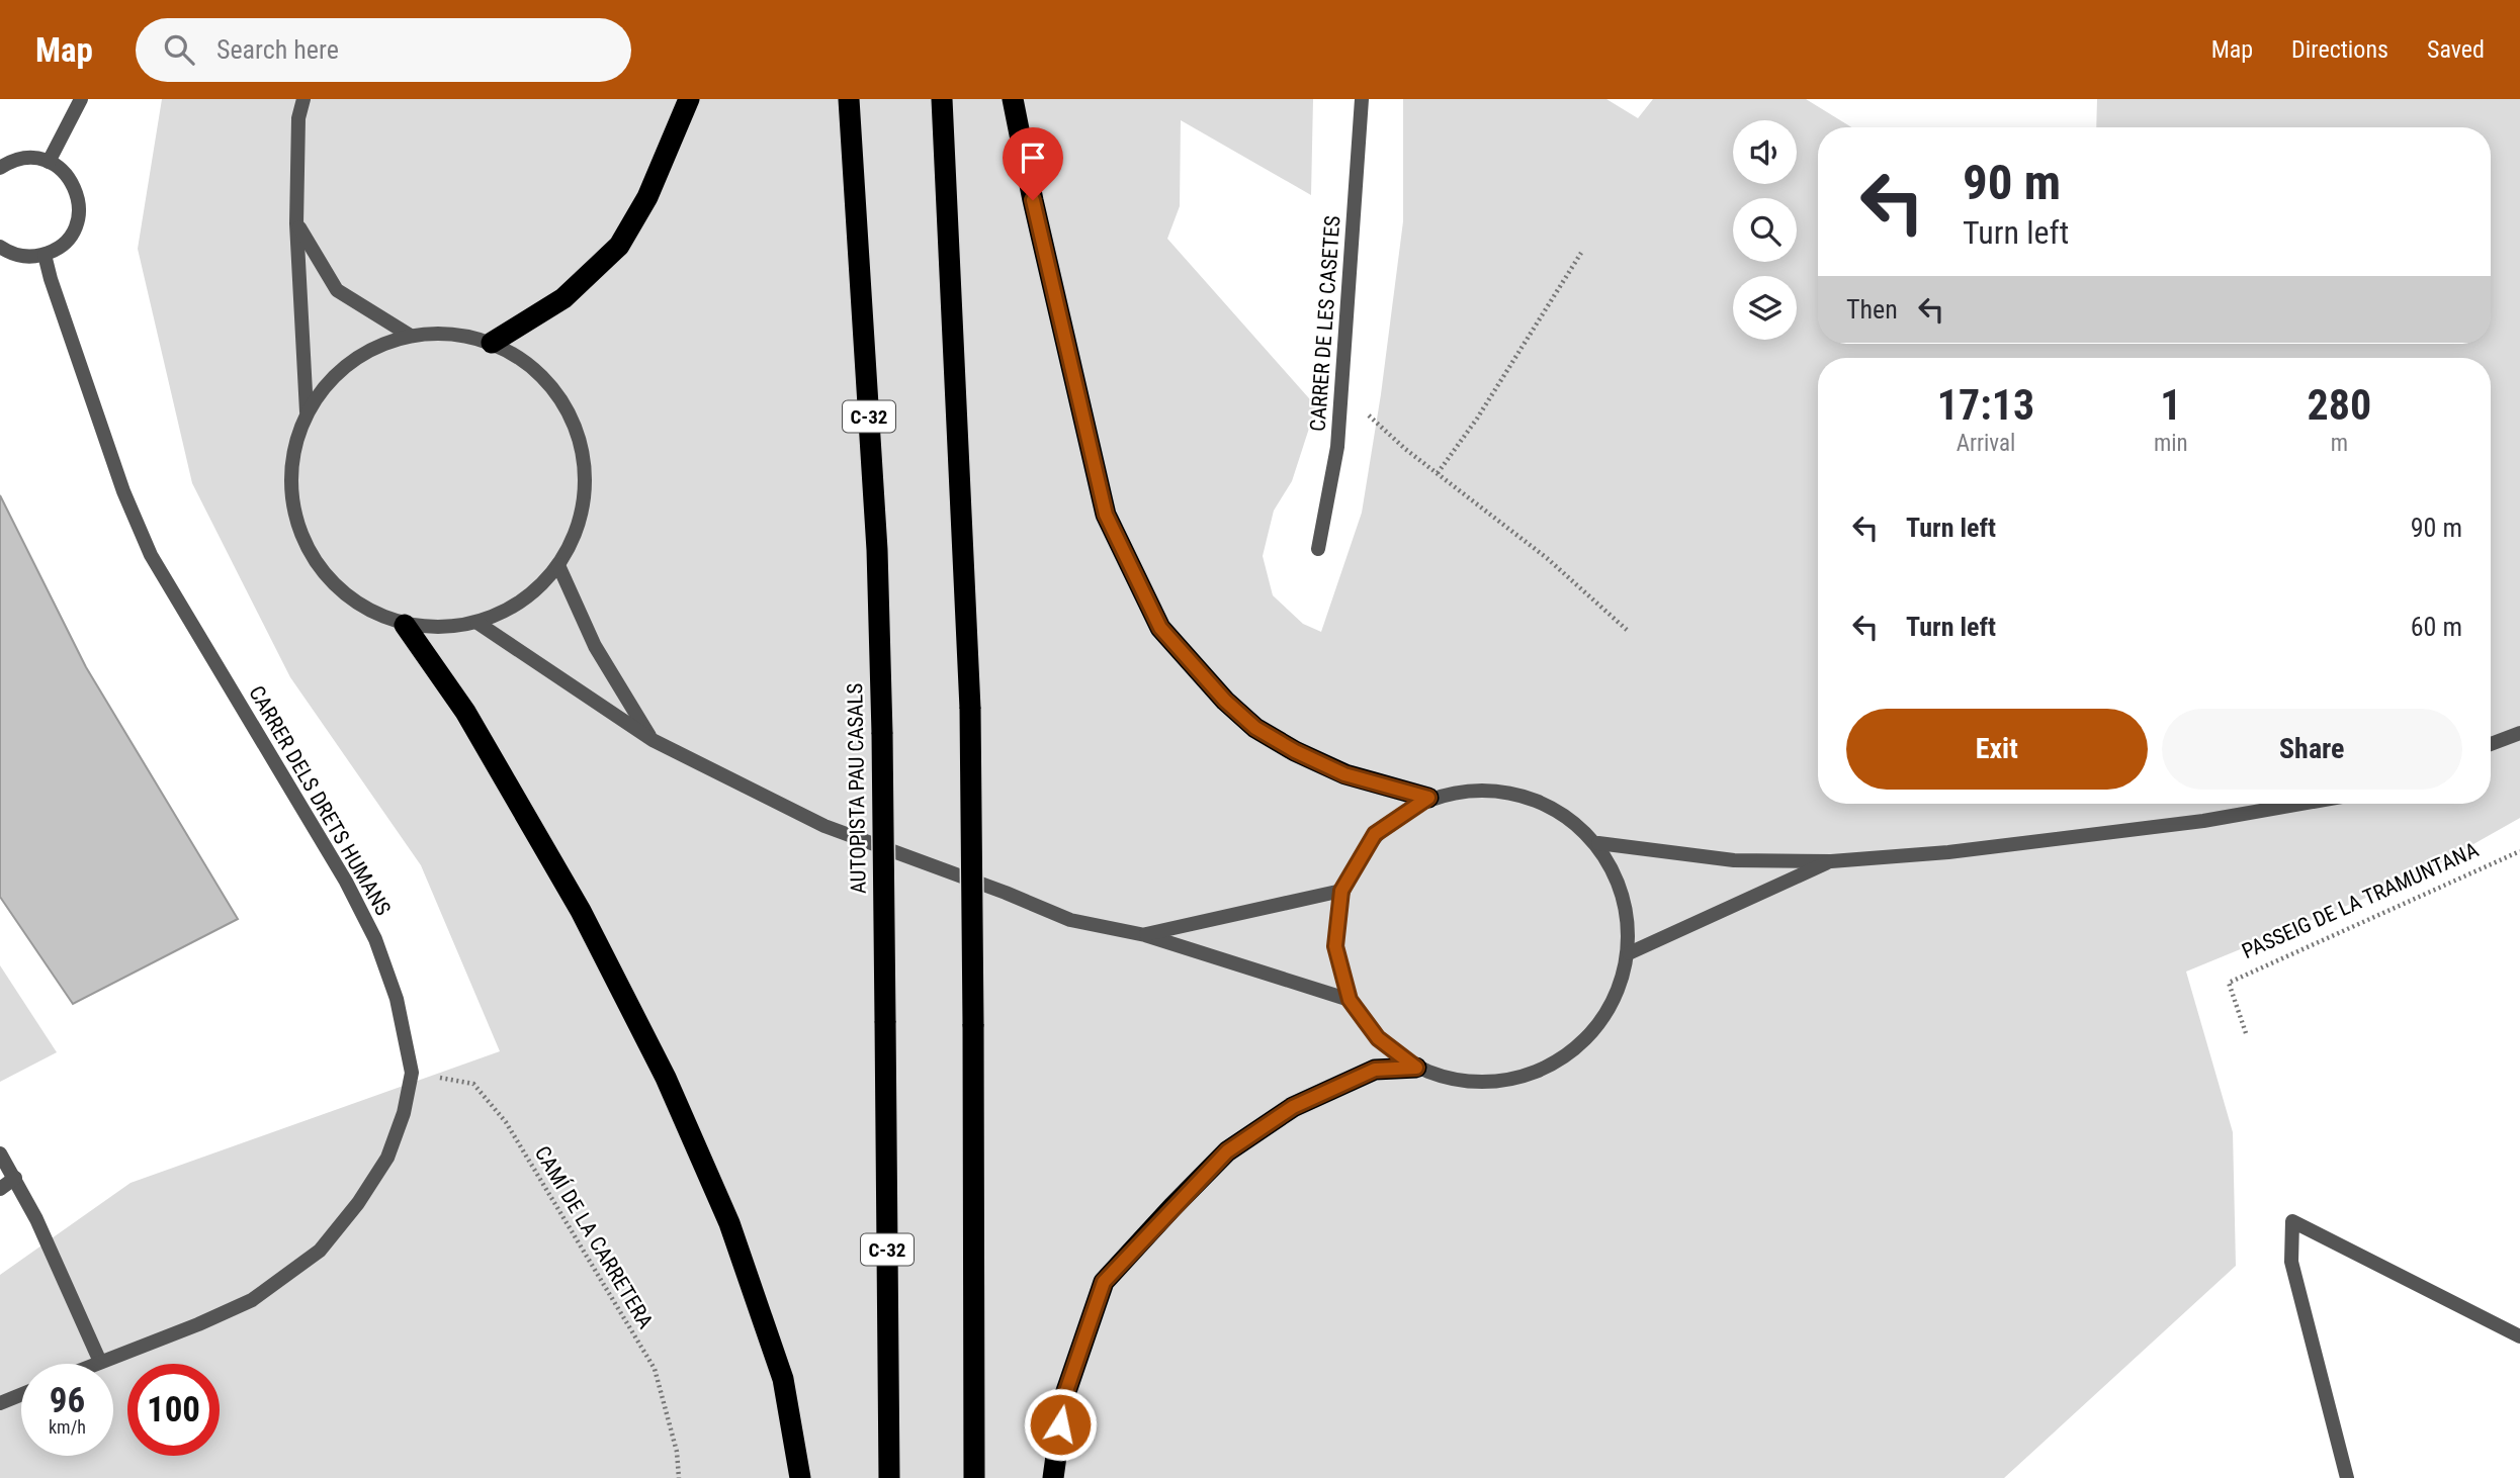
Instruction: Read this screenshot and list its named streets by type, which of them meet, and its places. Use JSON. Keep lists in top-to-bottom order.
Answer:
{
  "streets": {
    "highway": ["C-32", "AUTOPISTA PAU CASALS"],
    "street": ["CARRER DE LES CASETES", "CARRER DELS DRETS HUMANS"],
    "path": ["PASSEIG DE LA TRAMUNTANA", "CAMÍ DE LA CARRETERA"]
  },
  "crossings": [
    ["CARRER DELS DRETS HUMANS", "CAMÍ DE LA CARRETERA"]
  ],
  "page": {
    "header": "Map",
    "search": "Search here",
    "nav": ["Map", "Directions", "Saved"],
    "turn": ["90 m", "Turn left"],
    "then": "Then",
    "eta": [
      "17:13",
      "Arrival",
      "1",
      "min",
      "280",
      "m"
    ],
    "list": [
      {
        "name": "Turn left",
        "value": "90 m"
      },
      {
        "name": "Turn left",
        "value": "60 m"
      }
    ],
    "buttons": ["Exit", "Share"],
    "speed": "96 km/h",
    "limit": "100"
  }
}
